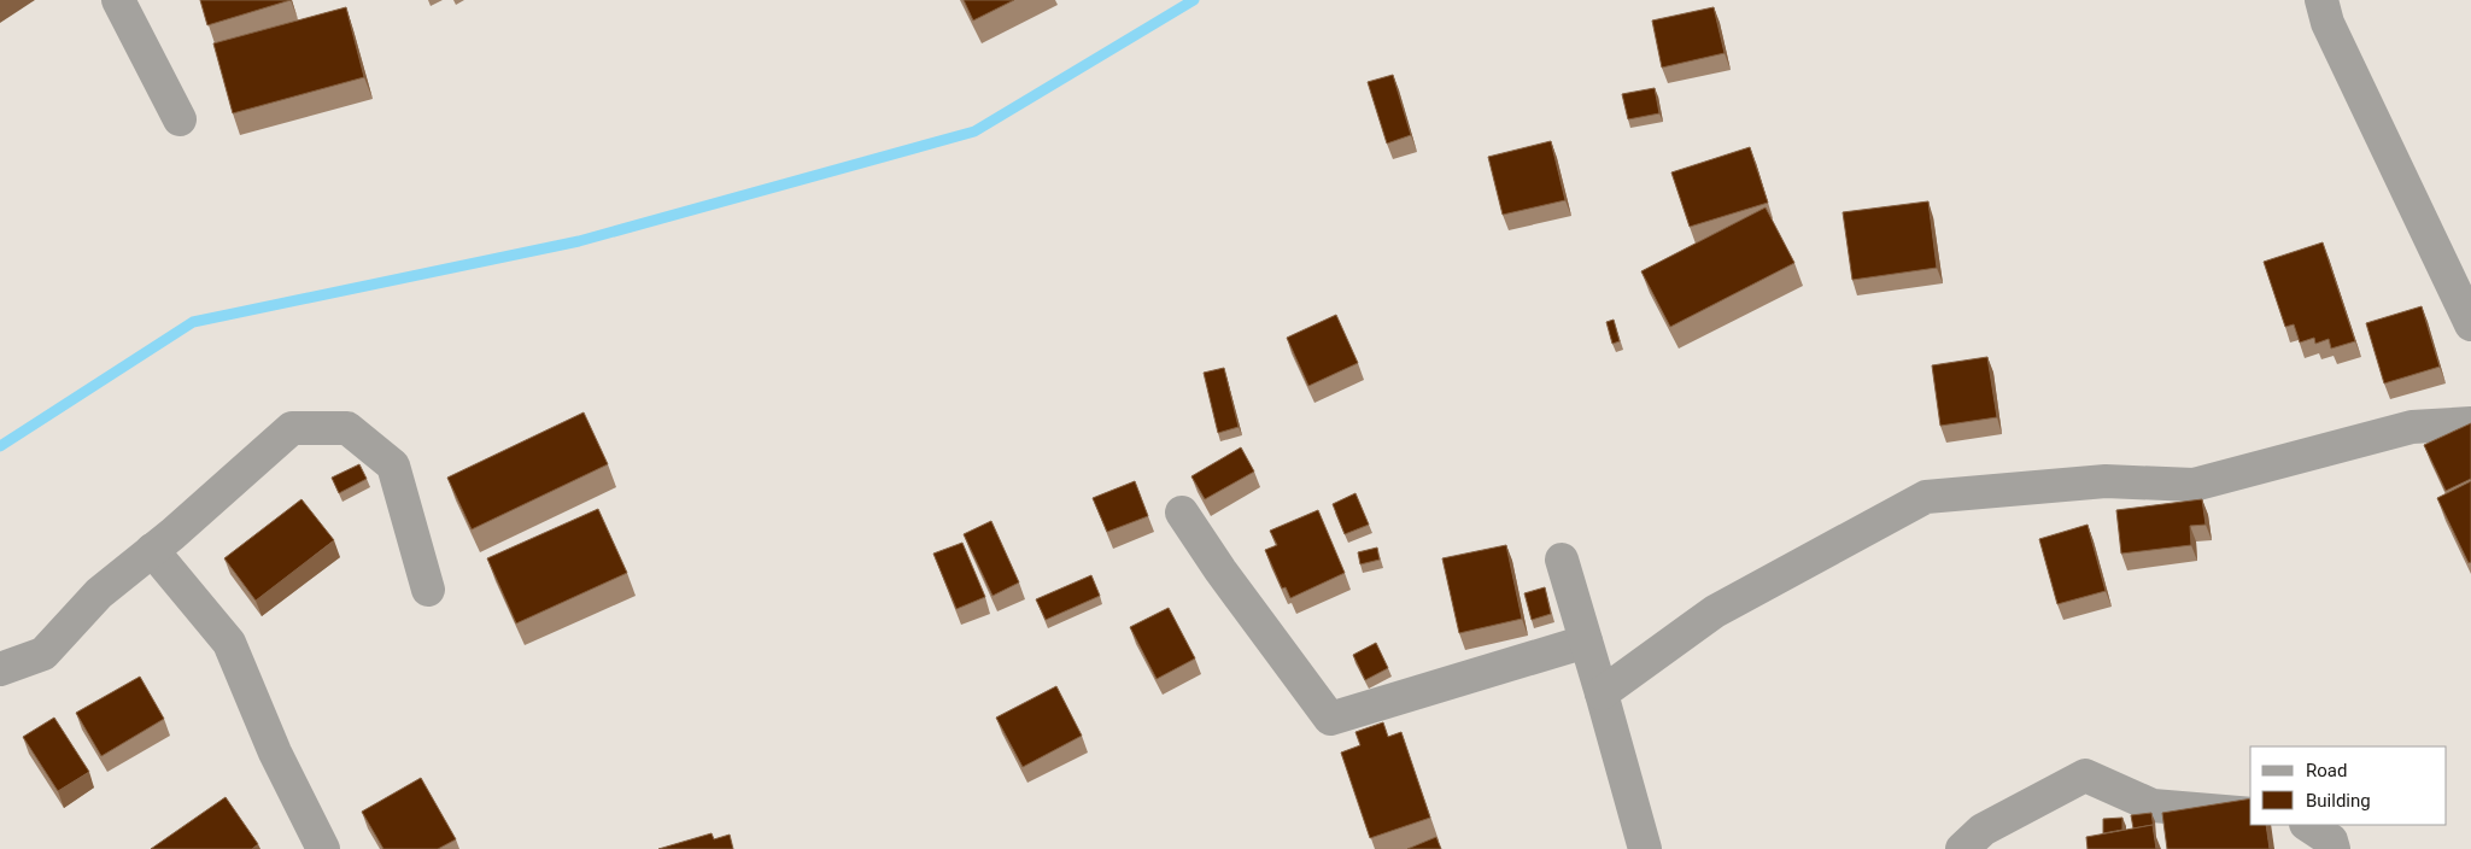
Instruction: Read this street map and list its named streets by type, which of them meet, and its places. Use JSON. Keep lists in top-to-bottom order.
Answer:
{
  "legend": ["Road", "Building"]
}
